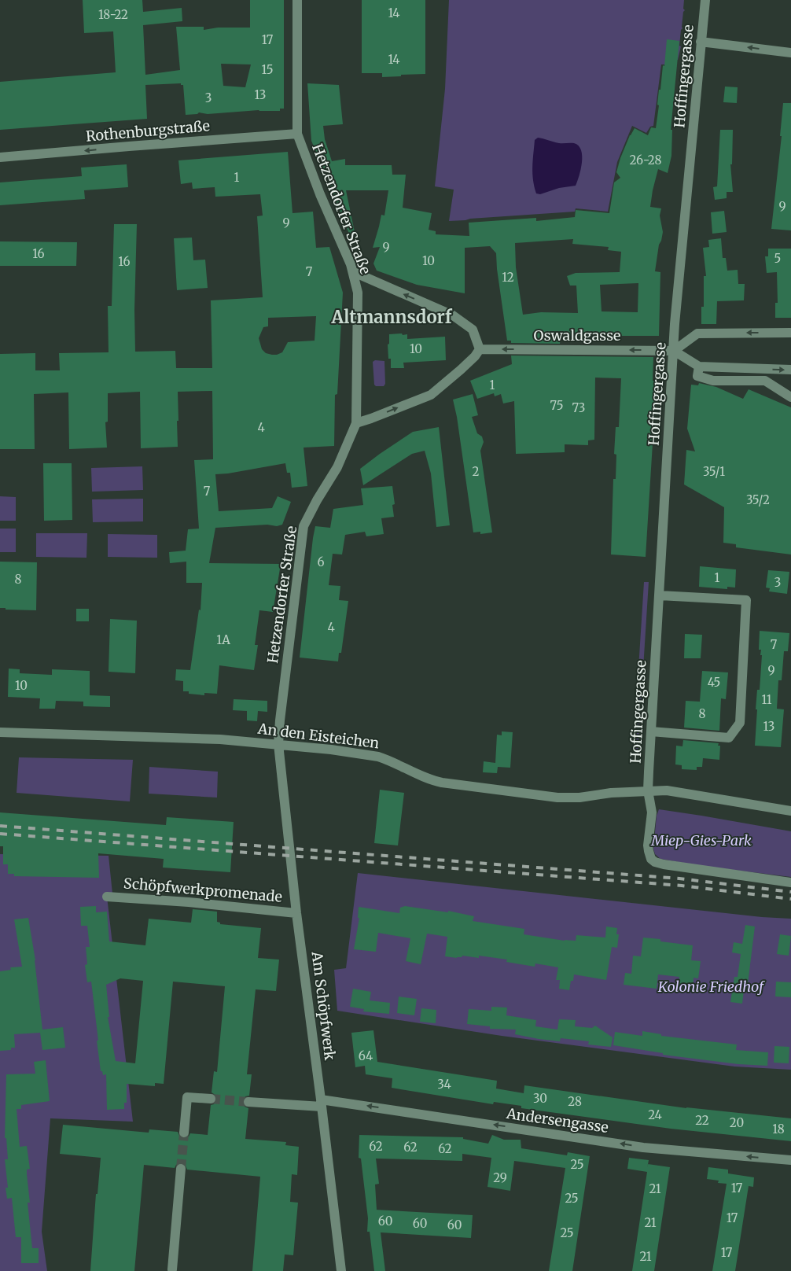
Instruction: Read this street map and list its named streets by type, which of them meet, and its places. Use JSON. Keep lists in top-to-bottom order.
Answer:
{
  "streets": {
    "street": [
      "Hoffingergasse",
      "Rothenburgstraße",
      "Hetzendorfer Straße",
      "Oswaldgasse",
      "An den Eisteichen",
      "Schöpfwerkpromenade",
      "Am Schöpfwerk",
      "Andersengasse"
    ]
  },
  "crossings": [
    ["Hoffingergasse", "Oswaldgasse"],
    ["Hoffingergasse", "An den Eisteichen"],
    ["Rothenburgstraße", "Hetzendorfer Straße"],
    ["Hetzendorfer Straße", "An den Eisteichen"],
    ["Hetzendorfer Straße", "Am Schöpfwerk"],
    ["An den Eisteichen", "Am Schöpfwerk"],
    ["Schöpfwerkpromenade", "Am Schöpfwerk"],
    ["Am Schöpfwerk", "Andersengasse"]
  ],
  "one_way": ["Rothenburgstraße", "Oswaldgasse", "Andersengasse"],
  "districts": ["Altmannsdorf"],
  "parks": ["Miep-Gies-Park", "Kolonie Friedhof"],
  "house_numbers": [
    "14",
    "18-22",
    "17",
    "14",
    "15",
    "13",
    "3",
    "26-28",
    "1",
    "9",
    "9",
    "9",
    "16",
    "5",
    "10",
    "16",
    "7",
    "12",
    "10",
    "1",
    "75",
    "73",
    "4",
    "2",
    "35/1",
    "7",
    "35/2",
    "6",
    "1",
    "8",
    "3",
    "4",
    "1A",
    "7",
    "9",
    "45",
    "10",
    "11",
    "8",
    "13",
    "64",
    "34",
    "30",
    "28",
    "24",
    "22",
    "20",
    "18",
    "62",
    "62",
    "62",
    "25",
    "29",
    "17",
    "21",
    "25",
    "17",
    "60",
    "21",
    "60",
    "60",
    "25",
    "17",
    "21"
  ]
}
